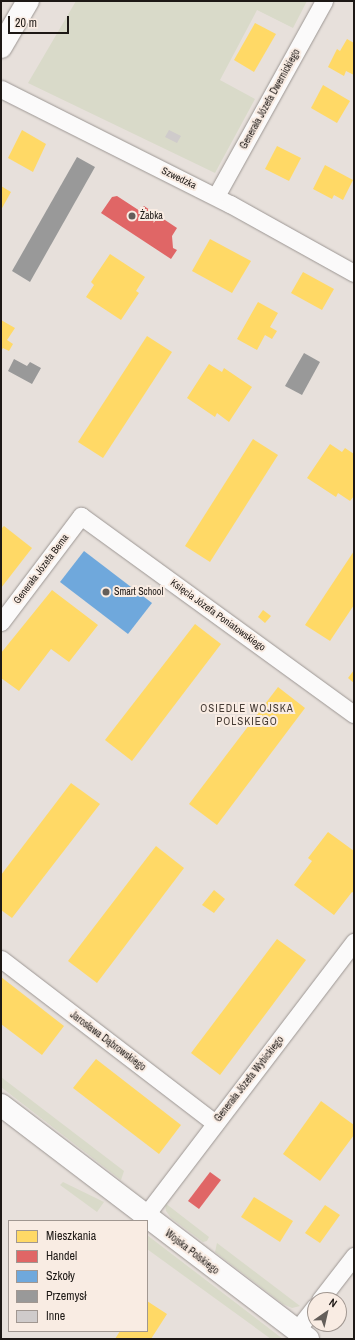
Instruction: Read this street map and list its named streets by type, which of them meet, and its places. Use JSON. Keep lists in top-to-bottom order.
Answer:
{
  "streets": {
    "street": [
      "Generała Józefa Dwernickiego",
      "Szwedzka",
      "Generała Józefa Bema",
      "Księcia Józefa Poniatowskiego",
      "Jarosława Dąbrowskiego",
      "Generała Józefa Wybickiego",
      "Wojska Polskiego"
    ]
  },
  "crossings": [
    ["Generała Józefa Dwernickiego", "Szwedzka"],
    ["Generała Józefa Bema", "Księcia Józefa Poniatowskiego"],
    ["Jarosława Dąbrowskiego", "Generała Józefa Wybickiego"],
    ["Generała Józefa Wybickiego", "Wojska Polskiego"]
  ],
  "districts": ["OSIEDLE WOJSKA POLSKIEGO"],
  "places": ["Żabka", "Smart School"],
  "legend": [
    "Mieszkania",
    "Handel",
    "Szkoły",
    "Przemysł",
    "Inne"
  ],
  "scale_bar": "20 m",
  "north": "top right"
}
